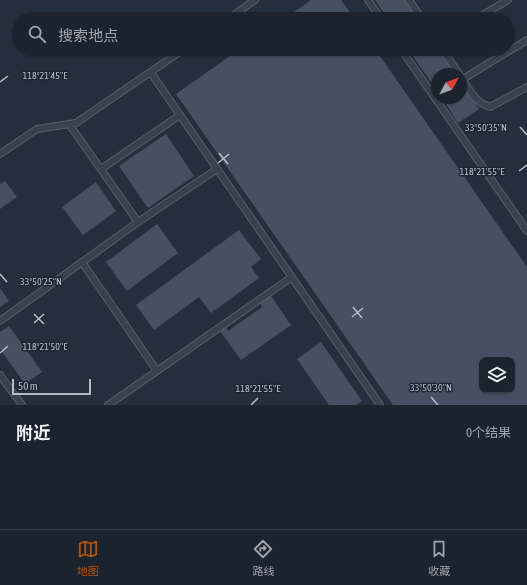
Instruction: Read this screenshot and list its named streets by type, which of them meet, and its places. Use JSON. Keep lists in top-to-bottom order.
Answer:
{
  "scale_bar": "50 m",
  "north": "top right",
  "page": {
    "search": "搜索地点",
    "scale": "50 m",
    "heading": ["附近", "0个结果"],
    "nav": ["地图", "路线", "收藏"]
  },
  "coordinates": [
    "118°21'45\"E",
    "33°50'35\"N",
    "118°21'55\"E",
    "33°50'25\"N",
    "118°21'50\"E",
    "33°50'30\"N"
  ]
}
